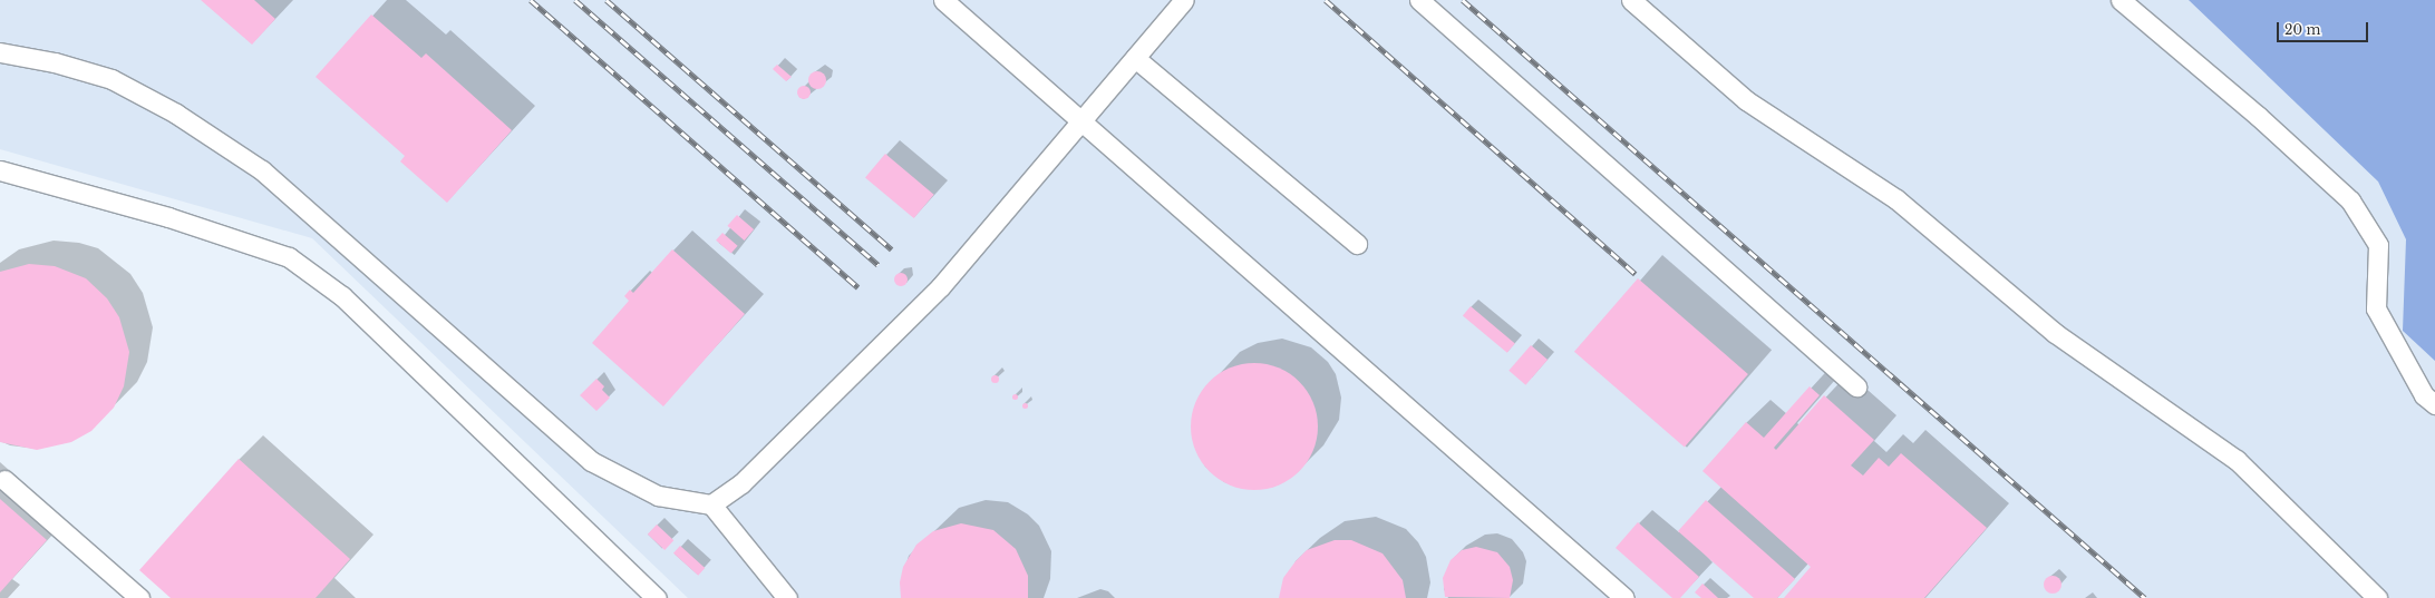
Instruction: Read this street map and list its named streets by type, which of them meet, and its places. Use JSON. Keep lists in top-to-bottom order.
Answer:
{
  "scale_bar": "20 m"
}
